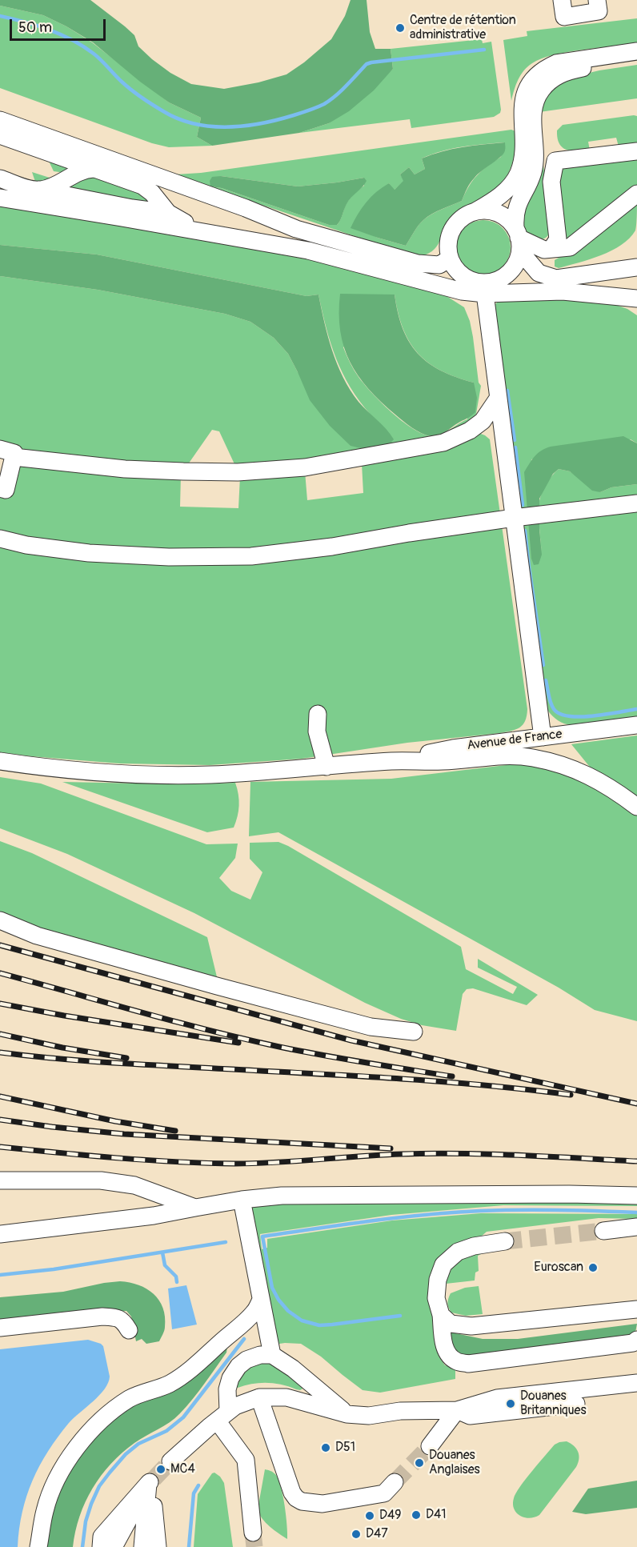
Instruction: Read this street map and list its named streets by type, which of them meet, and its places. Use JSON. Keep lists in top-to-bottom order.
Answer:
{
  "streets": {
    "lane": ["Avenue de France"]
  },
  "places": [
    "Centre de rétention administrative",
    "Euroscan",
    "Douanes Britanniques",
    "D51",
    "Douanes Anglaises",
    "MC4",
    "D41",
    "D49",
    "D47"
  ],
  "scale_bar": "50 m"
}
